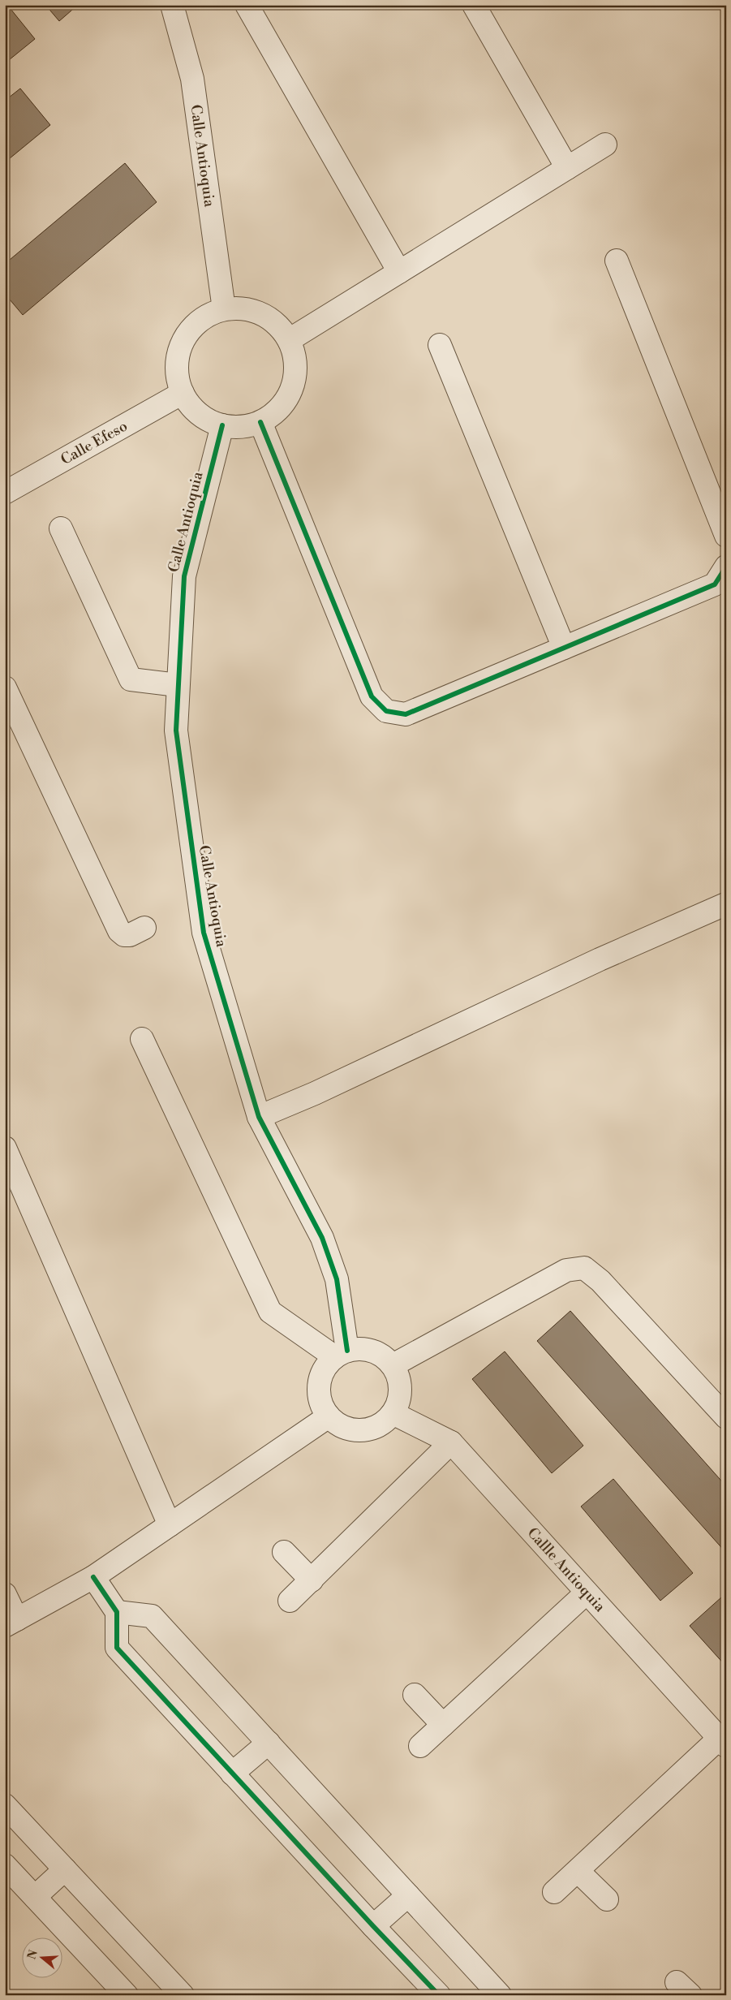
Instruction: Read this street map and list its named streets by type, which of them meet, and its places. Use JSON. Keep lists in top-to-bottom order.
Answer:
{
  "streets": {
    "street": ["Calle Antioquia", "Calle Efeso", "Callle Antioquia"]
  },
  "crossings": [
    ["Calle Antioquia", "Calle Efeso"],
    ["Calle Antioquia", "Callle Antioquia"]
  ],
  "north": "left"
}
